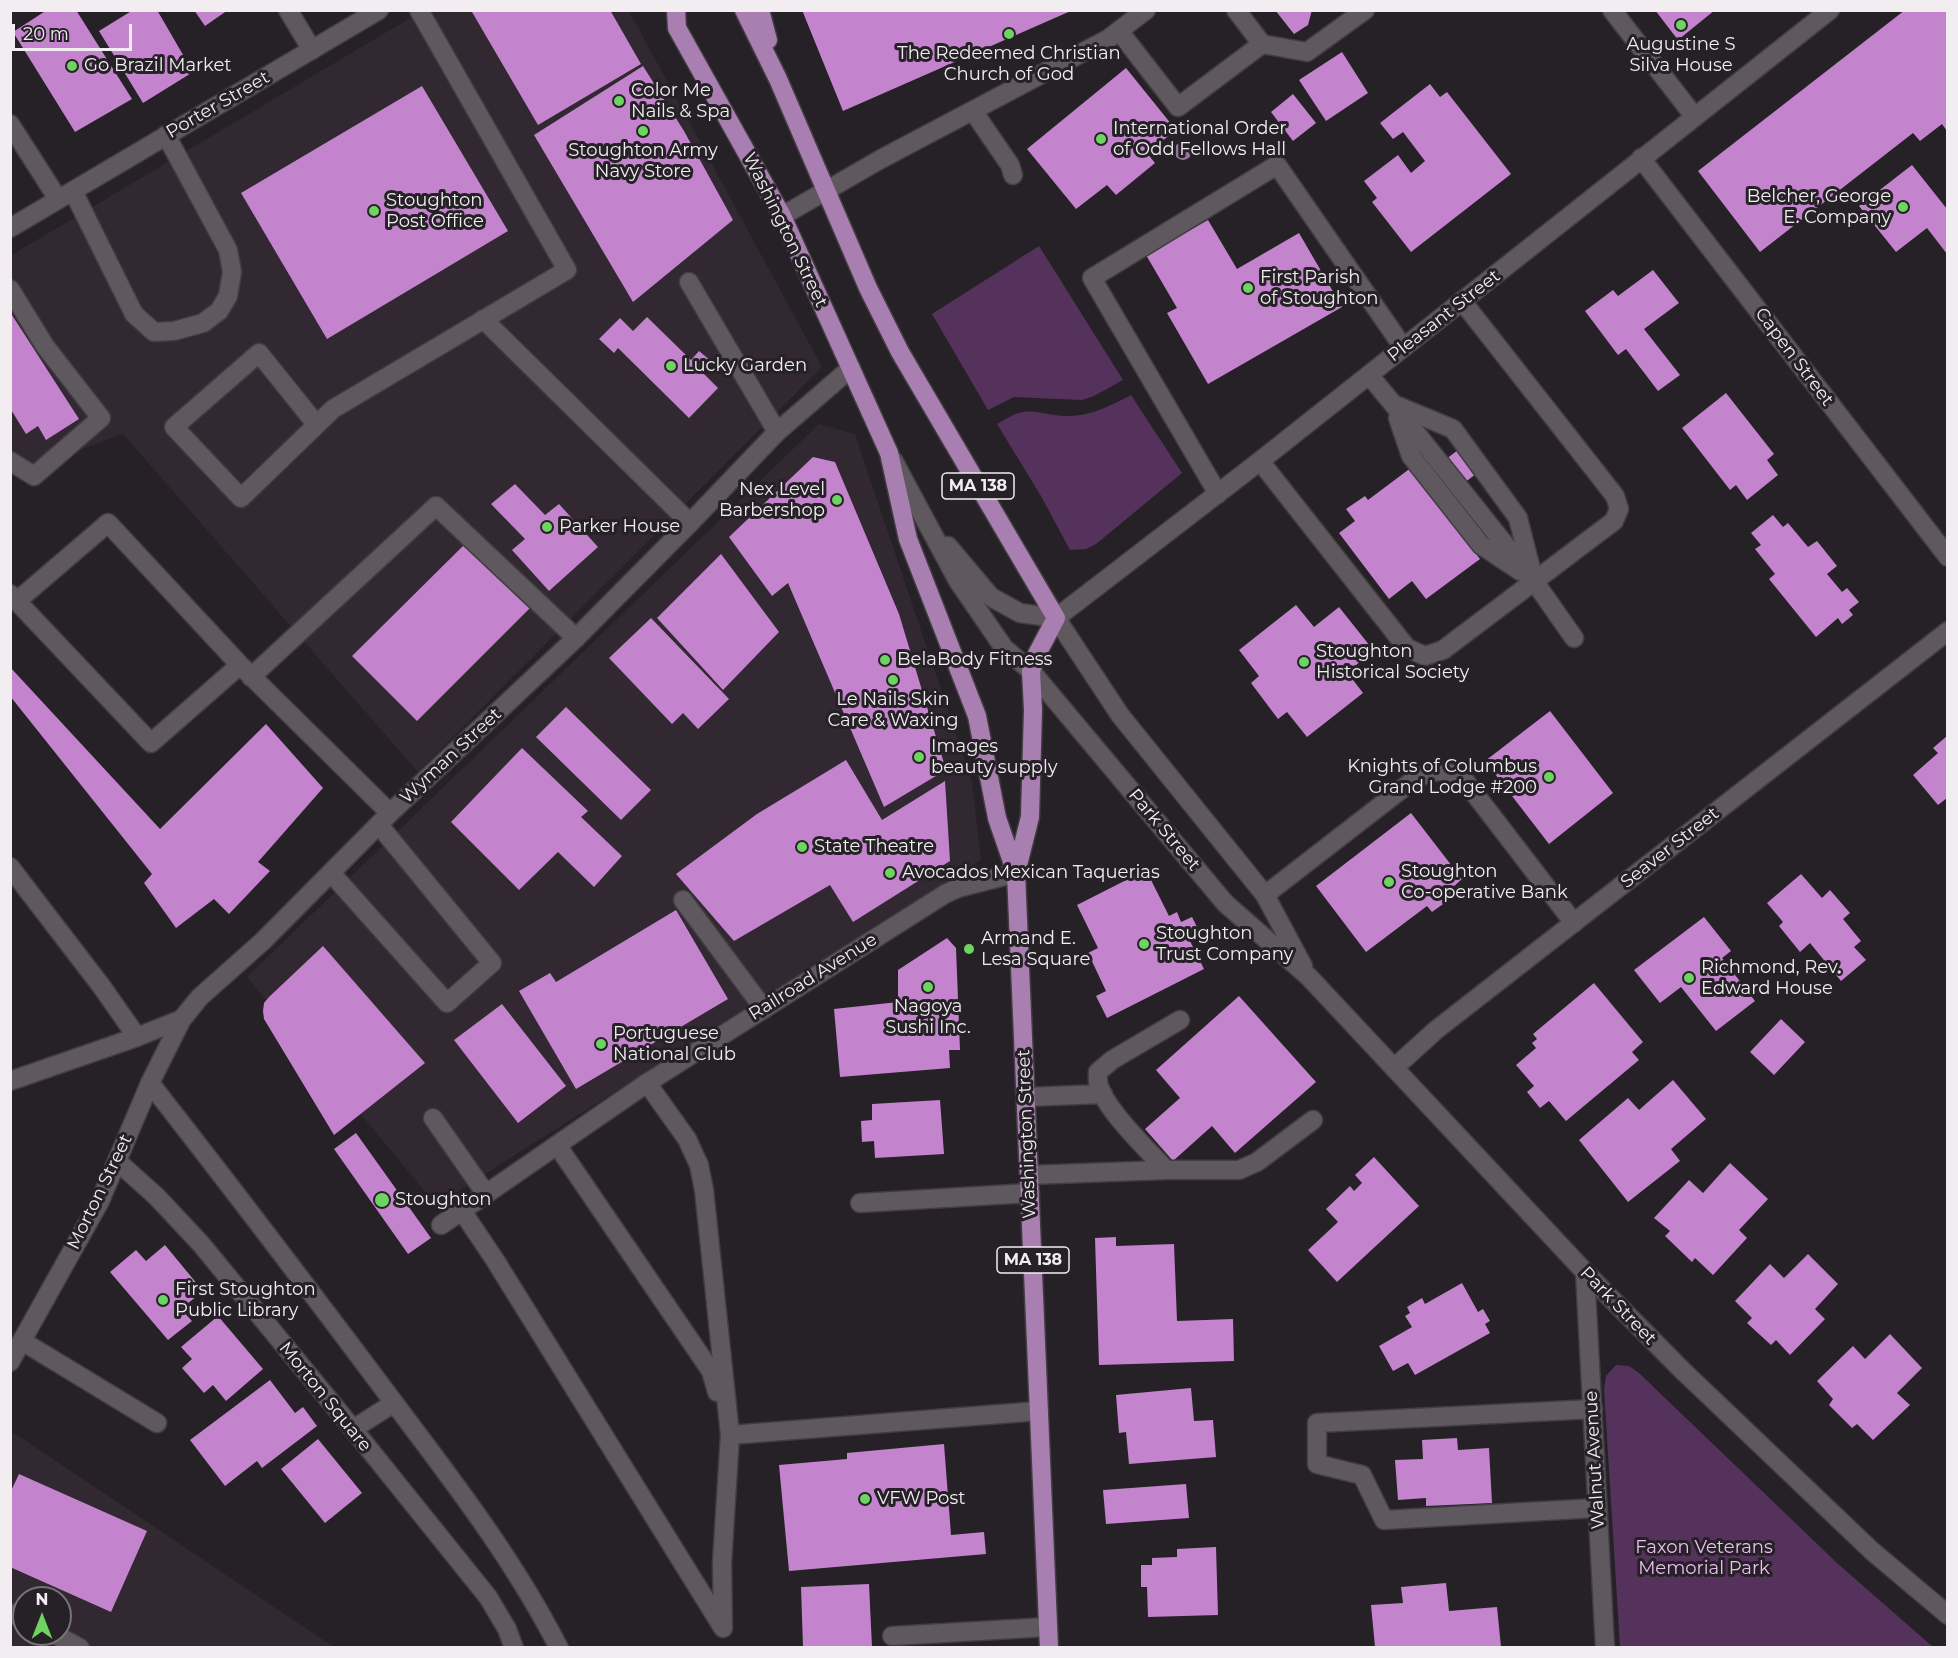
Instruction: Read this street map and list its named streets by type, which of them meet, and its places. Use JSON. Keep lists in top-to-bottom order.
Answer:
{
  "streets": {
    "main road": ["Washington Street", "MA 138"],
    "street": [
      "Porter Street",
      "Pleasant Street",
      "Capen Street",
      "Wyman Street",
      "Park Street",
      "Seaver Street",
      "Railroad Avenue",
      "Morton Street",
      "Morton Square",
      "Walnut Avenue"
    ]
  },
  "crossings": [
    ["Washington Street", "Pleasant Street"],
    ["Washington Street", "MA 138"],
    ["Washington Street", "Wyman Street"],
    ["Washington Street", "Park Street"],
    ["Washington Street", "Railroad Avenue"],
    ["Pleasant Street", "Capen Street"],
    ["Pleasant Street", "MA 138"],
    ["Pleasant Street", "Park Street"],
    ["MA 138", "Park Street"],
    ["Wyman Street", "Morton Street"],
    ["Park Street", "Seaver Street"],
    ["Park Street", "Walnut Avenue"],
    ["Morton Street", "Morton Square"]
  ],
  "parks": ["Faxon Veterans Memorial Park"],
  "places": [
    "Augustine S Silva House",
    "The Redeemed Christian Church of God",
    "Go Brazil Market",
    "Color Me Nails & Spa",
    "Stoughton Army Navy Store",
    "International Order of Odd Fellows Hall",
    "Belcher, George E. Company",
    "Stoughton Post Office",
    "First Parish of Stoughton",
    "Lucky Garden",
    "Nex Level Barbershop",
    "Parker House",
    "BelaBody Fitness",
    "Stoughton Historical Society",
    "Le Nails Skin Care & Waxing",
    "Images beauty supply",
    "Knights of Columbus Grand Lodge #200",
    "State Theatre",
    "Avocados Mexican Taquerias",
    "Stoughton Co-operative Bank",
    "Stoughton Trust Company",
    "Armand E. Lesa Square",
    "Richmond, Rev. Edward House",
    "Nagoya Sushi Inc.",
    "Portuguese National Club",
    "Stoughton",
    "First Stoughton Public Library",
    "VFW Post"
  ],
  "scale_bar": "20 m",
  "north": "top"
}
